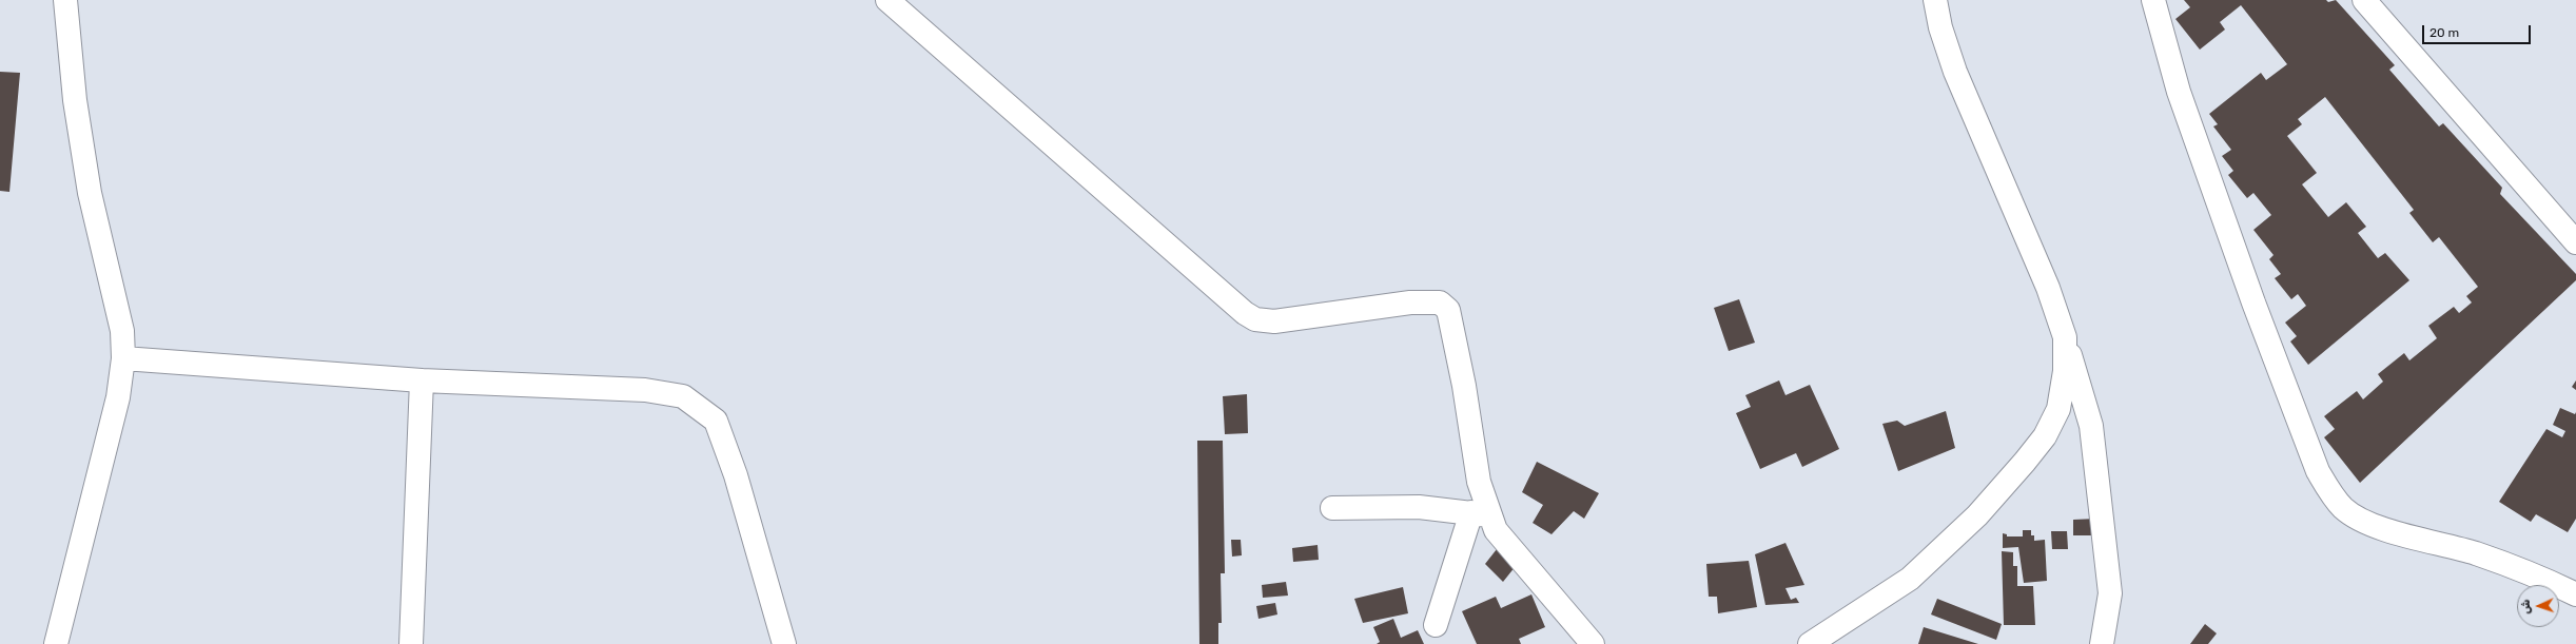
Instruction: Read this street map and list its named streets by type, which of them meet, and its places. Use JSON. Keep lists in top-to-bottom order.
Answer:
{
  "scale_bar": "20 m",
  "north": "left"
}
